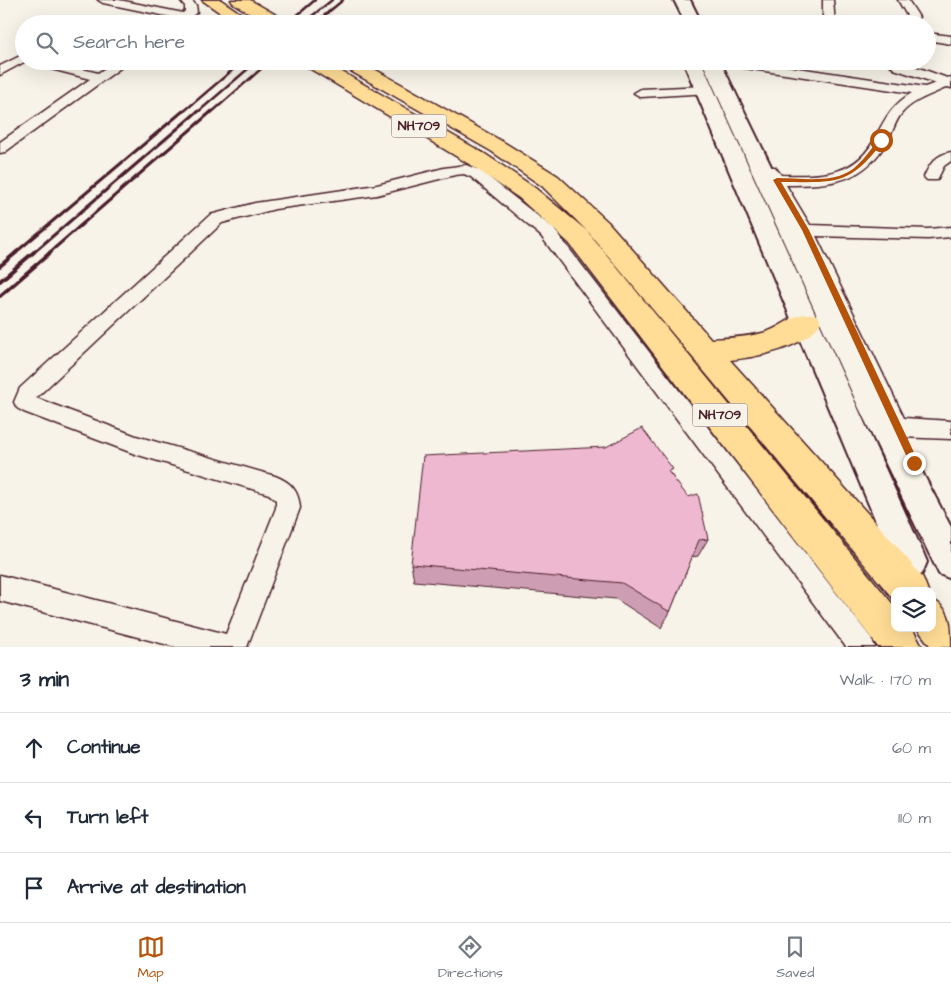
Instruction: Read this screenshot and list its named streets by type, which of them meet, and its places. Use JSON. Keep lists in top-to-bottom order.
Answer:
{
  "streets": {
    "highway": ["NH709"]
  },
  "page": {
    "search": "Search here",
    "heading": ["3 min", "Walk · 170 m"],
    "list": [
      ["Continue", "60 m"],
      ["Turn left", "110 m"],
      "Arrive at destination"
    ],
    "nav": ["Map", "Directions", "Saved"]
  }
}
